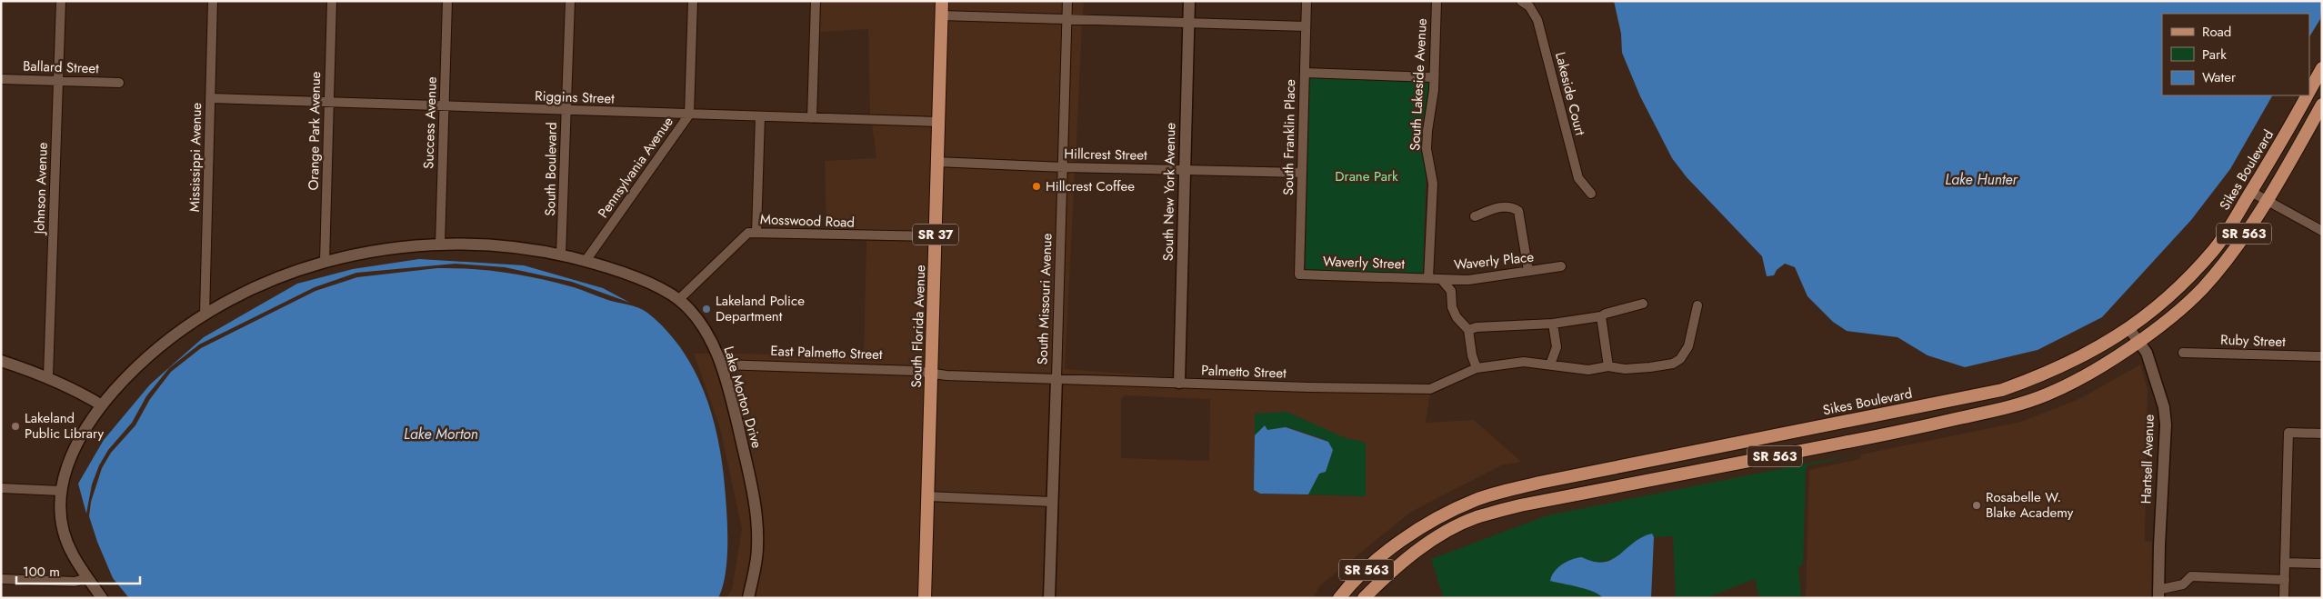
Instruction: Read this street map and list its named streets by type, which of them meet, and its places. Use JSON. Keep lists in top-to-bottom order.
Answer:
{
  "streets": {
    "main road": [
      "Sikes Boulevard",
      "SR 563",
      "SR 37",
      "South Florida Avenue"
    ],
    "street": [
      "Ballard Street",
      "South Lakeside Avenue",
      "Lakeside Court",
      "Riggins Street",
      "Success Avenue",
      "Orange Park Avenue",
      "South Franklin Place",
      "Hillcrest Street",
      "Mississippi Avenue",
      "Pennsylvania Avenue",
      "South Boulevard",
      "Johnson Avenue",
      "South New York Avenue",
      "Mosswood Road",
      "Waverly Place",
      "Waverly Street",
      "South Missouri Avenue",
      "Ruby Street",
      "East Palmetto Street",
      "Palmetto Street",
      "Lake Morton Drive",
      "Hartsell Avenue"
    ]
  },
  "crossings": [
    ["Ballard Street", "Johnson Avenue"],
    ["South Lakeside Avenue", "Waverly Place"],
    ["South Lakeside Avenue", "Waverly Street"],
    ["Riggins Street", "Success Avenue"],
    ["Riggins Street", "Orange Park Avenue"],
    ["Riggins Street", "Mississippi Avenue"],
    ["Riggins Street", "Pennsylvania Avenue"],
    ["Riggins Street", "South Boulevard"],
    ["Riggins Street", "South Florida Avenue"],
    ["Success Avenue", "Lake Morton Drive"],
    ["Orange Park Avenue", "Lake Morton Drive"],
    ["South Franklin Place", "Hillcrest Street"],
    ["South Franklin Place", "Waverly Street"],
    ["Hillcrest Street", "South New York Avenue"],
    ["Hillcrest Street", "South Missouri Avenue"],
    ["Hillcrest Street", "South Florida Avenue"],
    ["Mississippi Avenue", "Lake Morton Drive"],
    ["Pennsylvania Avenue", "Lake Morton Drive"],
    ["South Boulevard", "Lake Morton Drive"],
    ["Sikes Boulevard", "Hartsell Avenue"],
    ["South New York Avenue", "Palmetto Street"],
    ["Mosswood Road", "South Florida Avenue"],
    ["Mosswood Road", "Lake Morton Drive"],
    ["SR 563", "Hartsell Avenue"],
    ["Waverly Place", "Waverly Street"],
    ["South Missouri Avenue", "East Palmetto Street"],
    ["South Missouri Avenue", "Palmetto Street"],
    ["South Florida Avenue", "East Palmetto Street"],
    ["East Palmetto Street", "Palmetto Street"],
    ["East Palmetto Street", "Lake Morton Drive"]
  ],
  "water": ["Lake Hunter", "Lake Morton"],
  "parks": ["Drane Park"],
  "places": [
    "Hillcrest Coffee",
    "Lakeland Police Department",
    "Lakeland Public Library",
    "Rosabelle W. Blake Academy"
  ],
  "legend": ["Road", "Park", "Water"],
  "scale_bar": "100 m"
}
